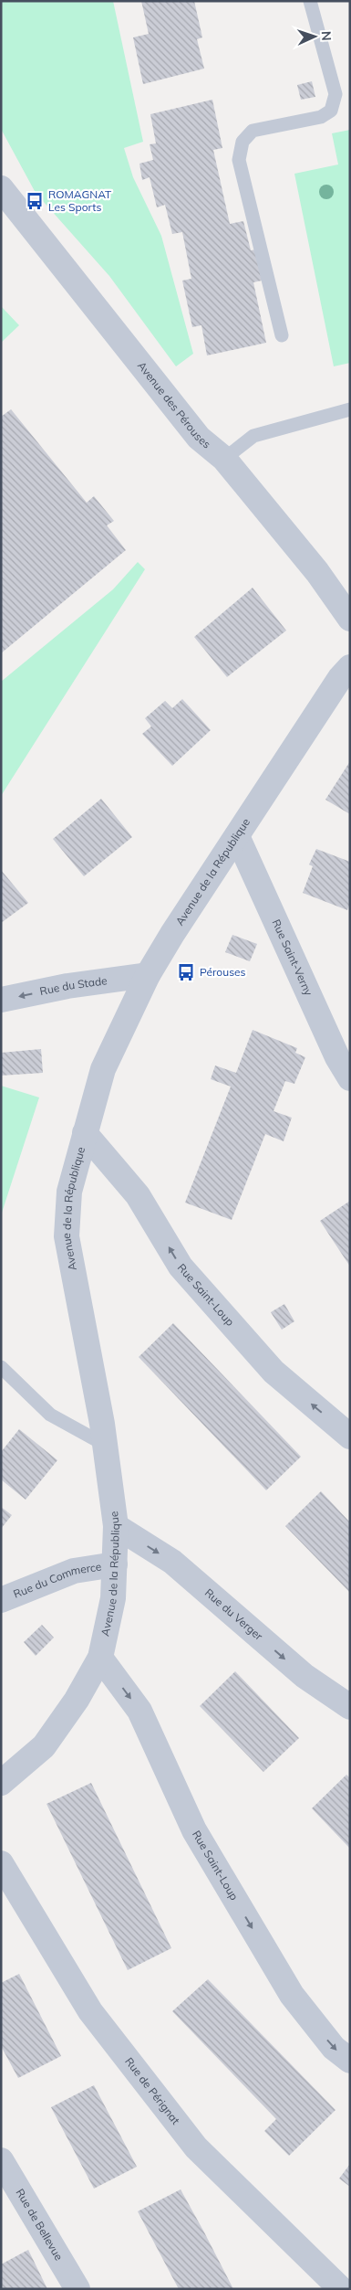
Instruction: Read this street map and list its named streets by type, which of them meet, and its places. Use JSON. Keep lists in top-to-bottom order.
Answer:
{
  "streets": {
    "street": [
      "Avenue des Pérouses",
      "Avenue de la République",
      "Rue Saint-Verny",
      "Rue du Stade",
      "Rue Saint-Loup",
      "Rue du Commerce",
      "Rue du Verger",
      "Rue de Pérignat",
      "Rue de Bellevue"
    ]
  },
  "crossings": [
    ["Avenue de la République", "Rue Saint-Verny"],
    ["Avenue de la République", "Rue du Stade"],
    ["Avenue de la République", "Rue Saint-Loup"],
    ["Avenue de la République", "Rue du Commerce"],
    ["Avenue de la République", "Rue du Verger"]
  ],
  "one_way": ["Rue du Stade", "Rue du Verger"],
  "places": {
    "bus stop": ["ROMAGNAT Les Sports", "Pérouses"]
  },
  "north": "right"
}
